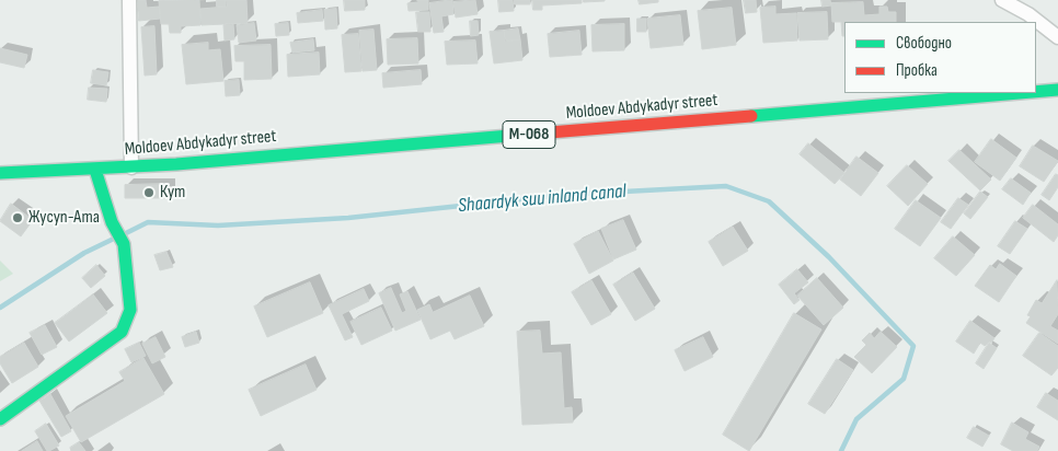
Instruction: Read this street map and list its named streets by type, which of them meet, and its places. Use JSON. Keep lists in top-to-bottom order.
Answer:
{
  "streets": {
    "main road": ["Moldoev Abdykadyr street", "М-068"]
  },
  "water": ["Shaardyk suu inland canal"],
  "places": ["Кут", "Жусуп-Ата"],
  "legend": ["Свободно", "Пробка"]
}
